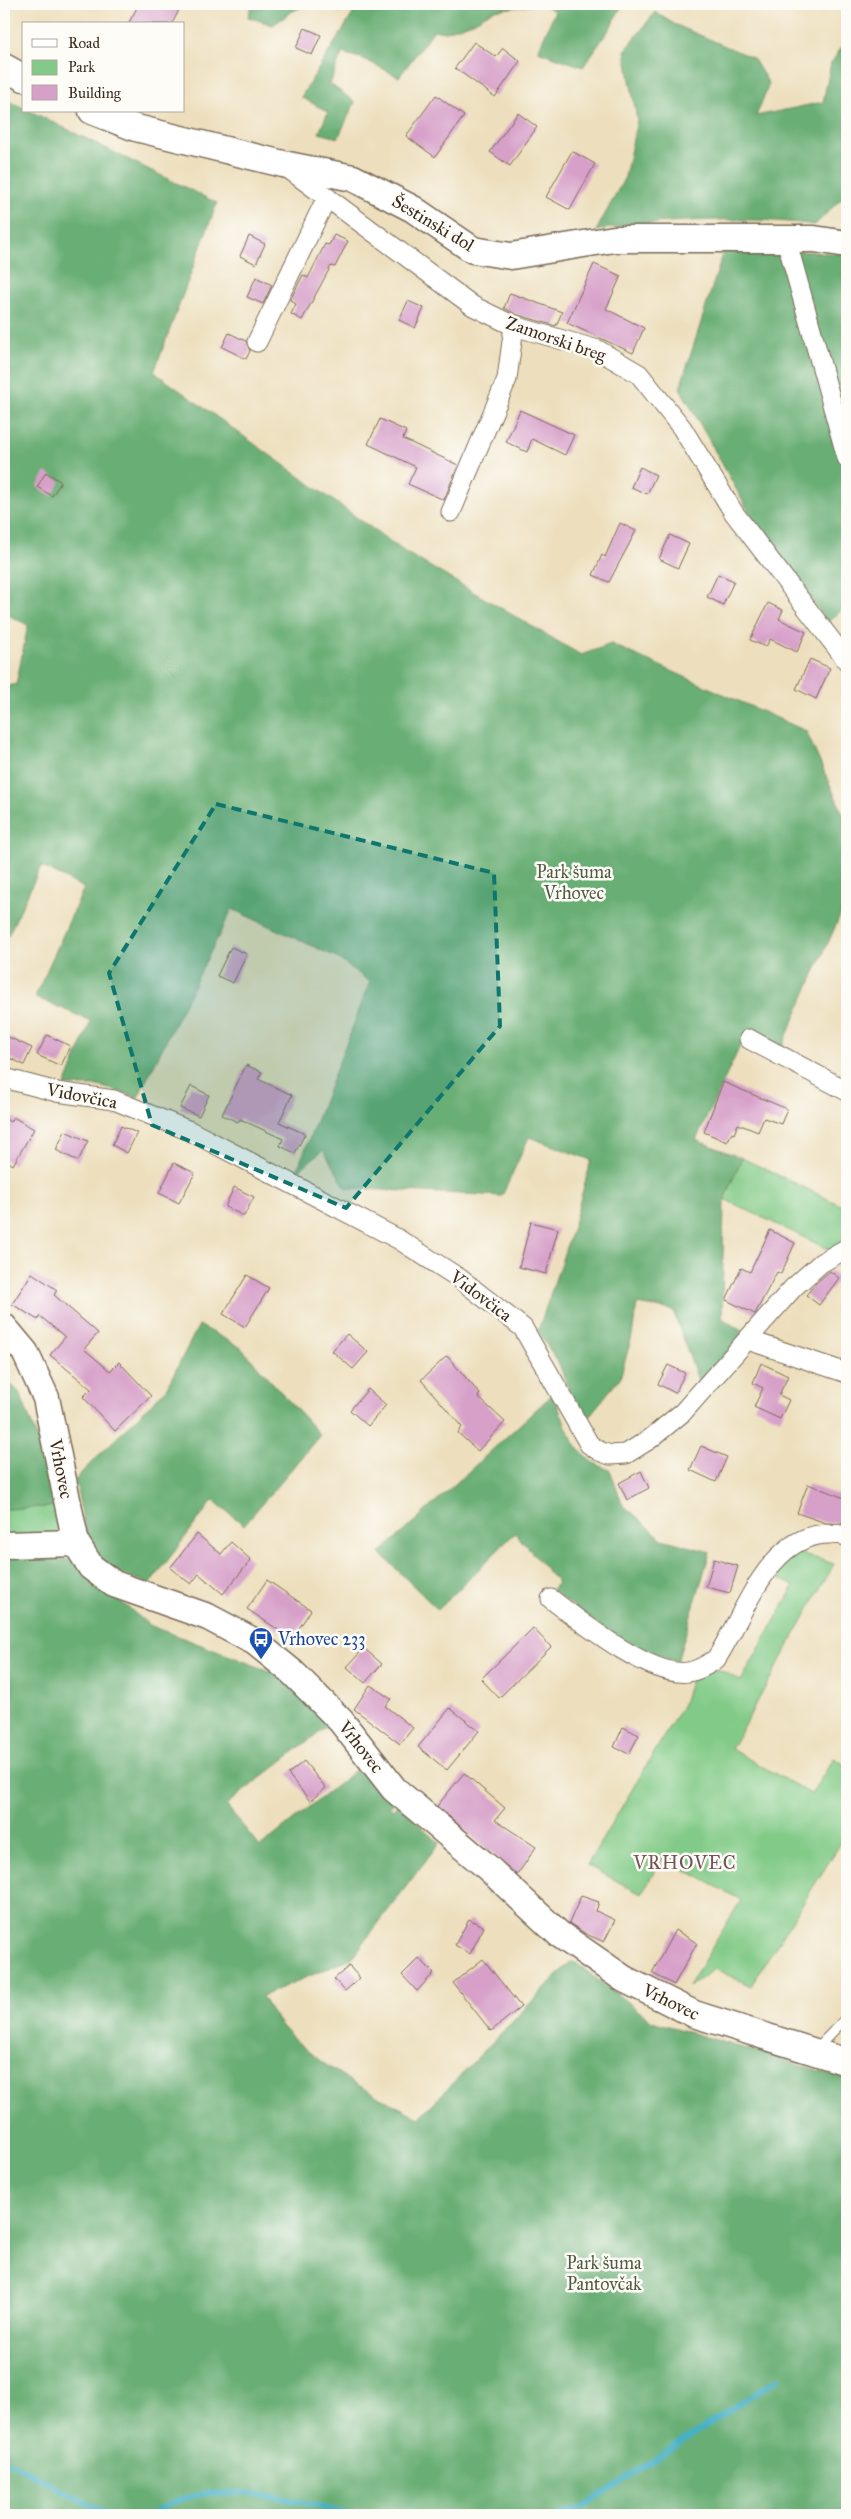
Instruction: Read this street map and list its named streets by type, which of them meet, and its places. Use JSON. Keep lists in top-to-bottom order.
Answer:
{
  "streets": {
    "street": [
      "Šestinski dol",
      "Zamorski breg",
      "Vidovčica",
      "Vrhovec"
    ]
  },
  "crossings": [
    ["Šestinski dol", "Zamorski breg"]
  ],
  "districts": ["VRHOVEC"],
  "parks": ["Park šuma Vrhovec", "Park šuma Pantovčak"],
  "places": {
    "bus stop": ["Vrhovec 233"]
  },
  "legend": ["Road", "Park", "Building"]
}
